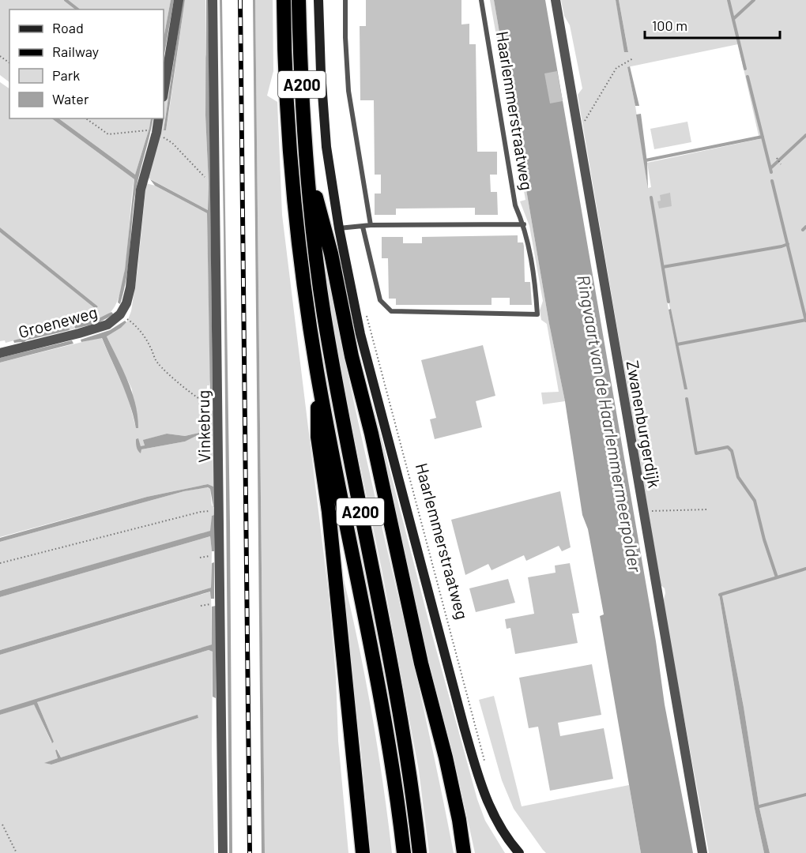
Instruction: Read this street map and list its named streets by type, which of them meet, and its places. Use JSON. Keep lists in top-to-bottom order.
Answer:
{
  "streets": {
    "highway": ["A200"],
    "main road": ["Haarlemmerstraatweg"],
    "street": ["Groeneweg", "Zwanenburgerdijk", "Vinkebrug"]
  },
  "water": ["Ringvaart van de Haarlemmermeerpolder"],
  "legend": [
    "Road",
    "Railway",
    "Park",
    "Water"
  ],
  "scale_bar": "100 m"
}
